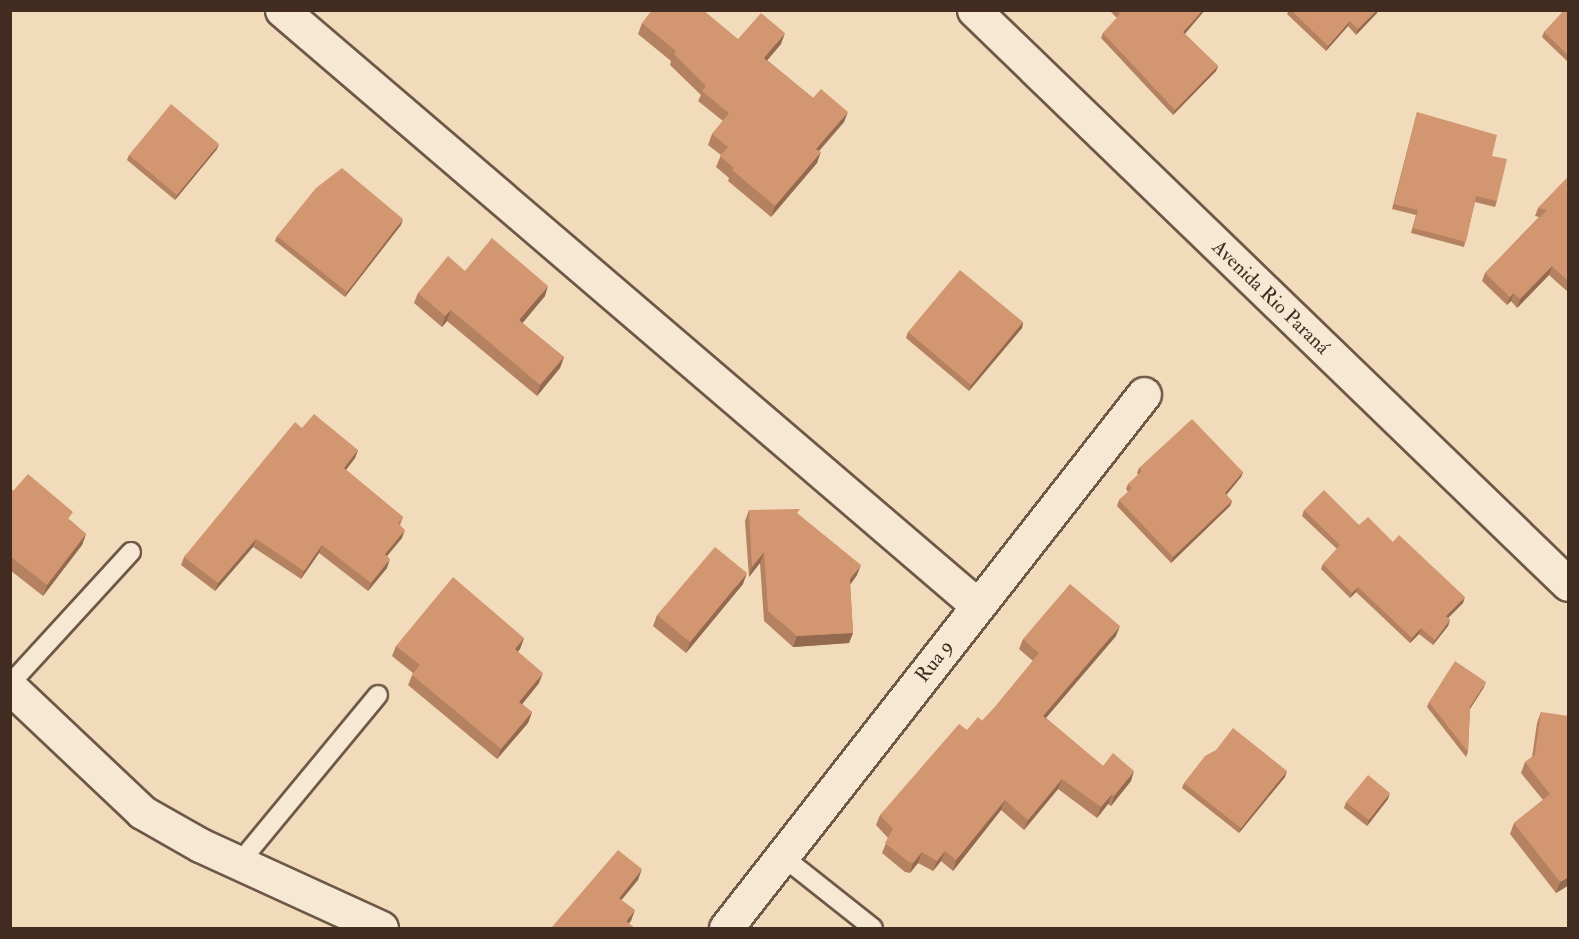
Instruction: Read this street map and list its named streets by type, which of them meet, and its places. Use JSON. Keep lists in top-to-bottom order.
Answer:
{
  "streets": {
    "street": ["Avenida Rio Paraná", "Rua 9"]
  }
}
